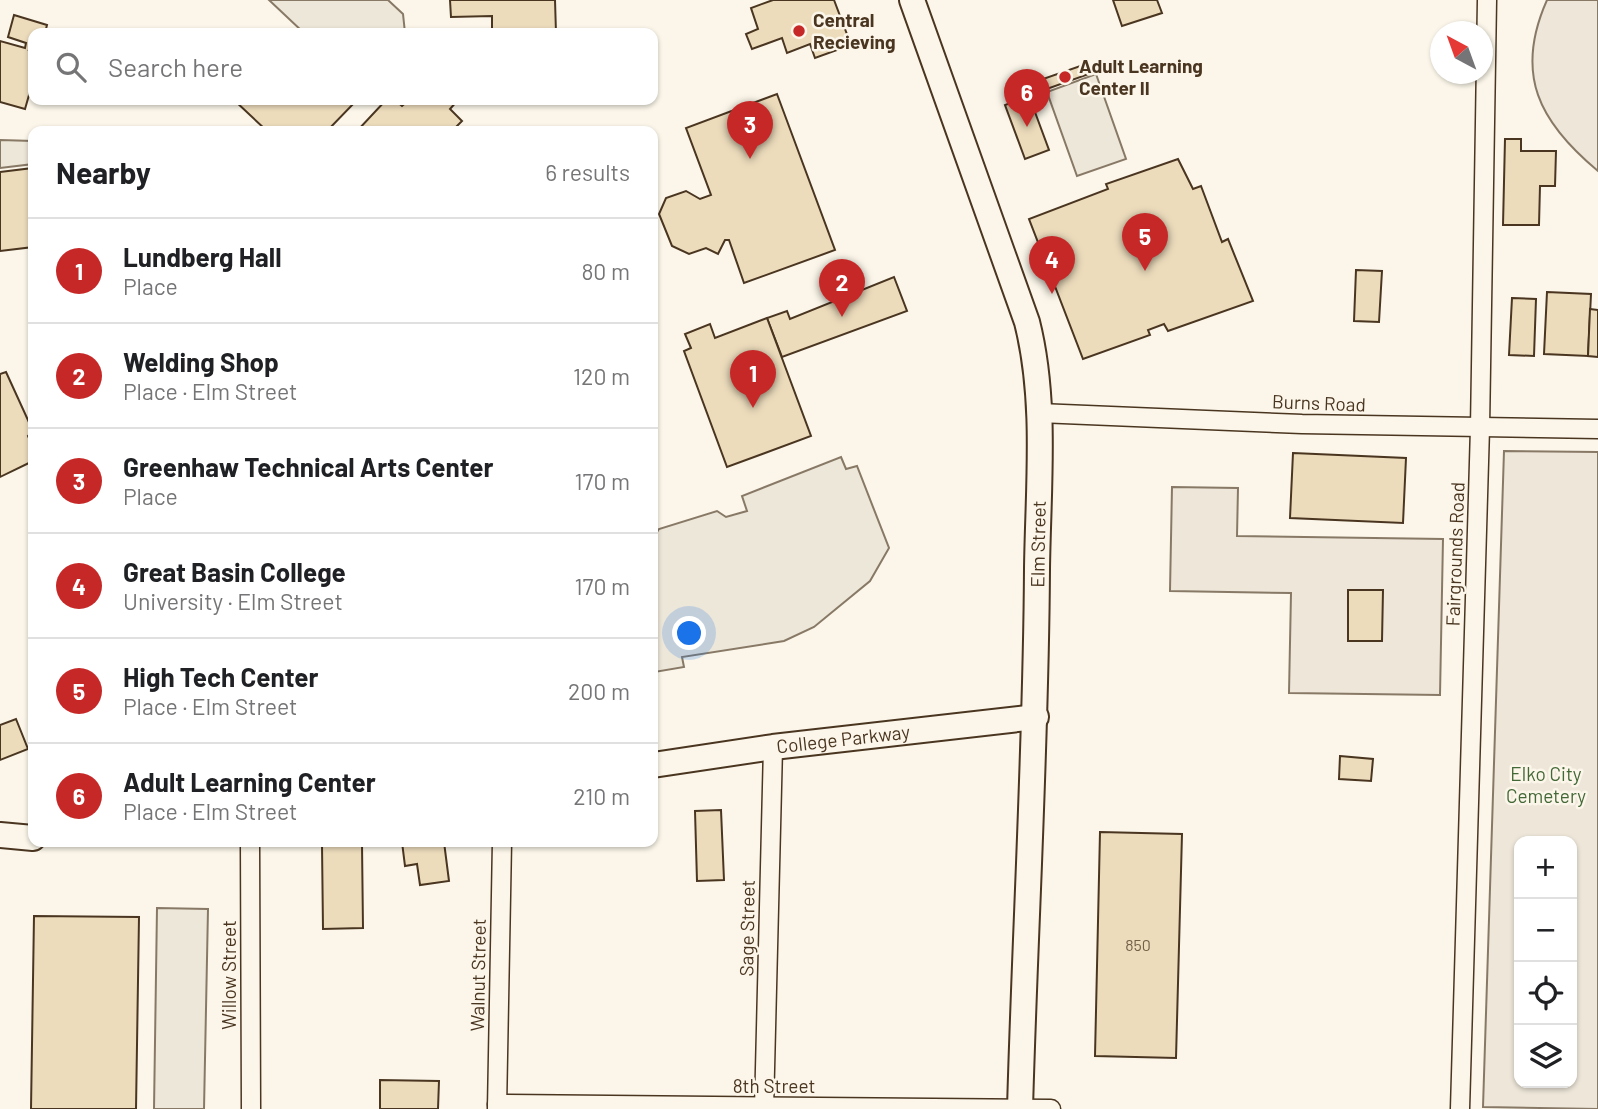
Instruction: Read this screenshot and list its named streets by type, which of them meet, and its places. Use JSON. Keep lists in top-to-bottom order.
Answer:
{
  "streets": {
    "street": [
      "Burns Road",
      "Elm Street",
      "Fairgrounds Road",
      "College Parkway",
      "Sage Street",
      "Willow Street",
      "Walnut Street",
      "8th Street"
    ]
  },
  "crossings": [
    ["Burns Road", "Elm Street"],
    ["Burns Road", "Fairgrounds Road"],
    ["Elm Street", "College Parkway"],
    ["Elm Street", "8th Street"],
    ["College Parkway", "Sage Street"],
    ["Sage Street", "8th Street"],
    ["Walnut Street", "8th Street"]
  ],
  "parks": ["Elko City Cemetery"],
  "places": ["Central Recieving", "Adult Learning Center II"],
  "house_numbers": ["850"],
  "north": "top left",
  "page": {
    "search": "Search here",
    "pins": [
      "6",
      "3",
      "5",
      "4",
      "2",
      "1"
    ],
    "heading": ["Nearby", "6 results"],
    "list": [
      {
        "mark": "1",
        "name": "Lundberg Hall",
        "note": "Place",
        "value": "80 m"
      },
      {
        "mark": "2",
        "name": "Welding Shop",
        "note": "Place · Elm Street",
        "value": "120 m"
      },
      {
        "mark": "3",
        "name": "Greenhaw Technical Arts Center",
        "note": "Place",
        "value": "170 m"
      },
      {
        "mark": "4",
        "name": "Great Basin College",
        "note": "University · Elm Street",
        "value": "170 m"
      },
      {
        "mark": "5",
        "name": "High Tech Center",
        "note": "Place · Elm Street",
        "value": "200 m"
      },
      {
        "mark": "6",
        "name": "Adult Learning Center",
        "note": "Place · Elm Street",
        "value": "210 m"
      }
    ],
    "map_buttons": ["+", "−"]
  }
}
